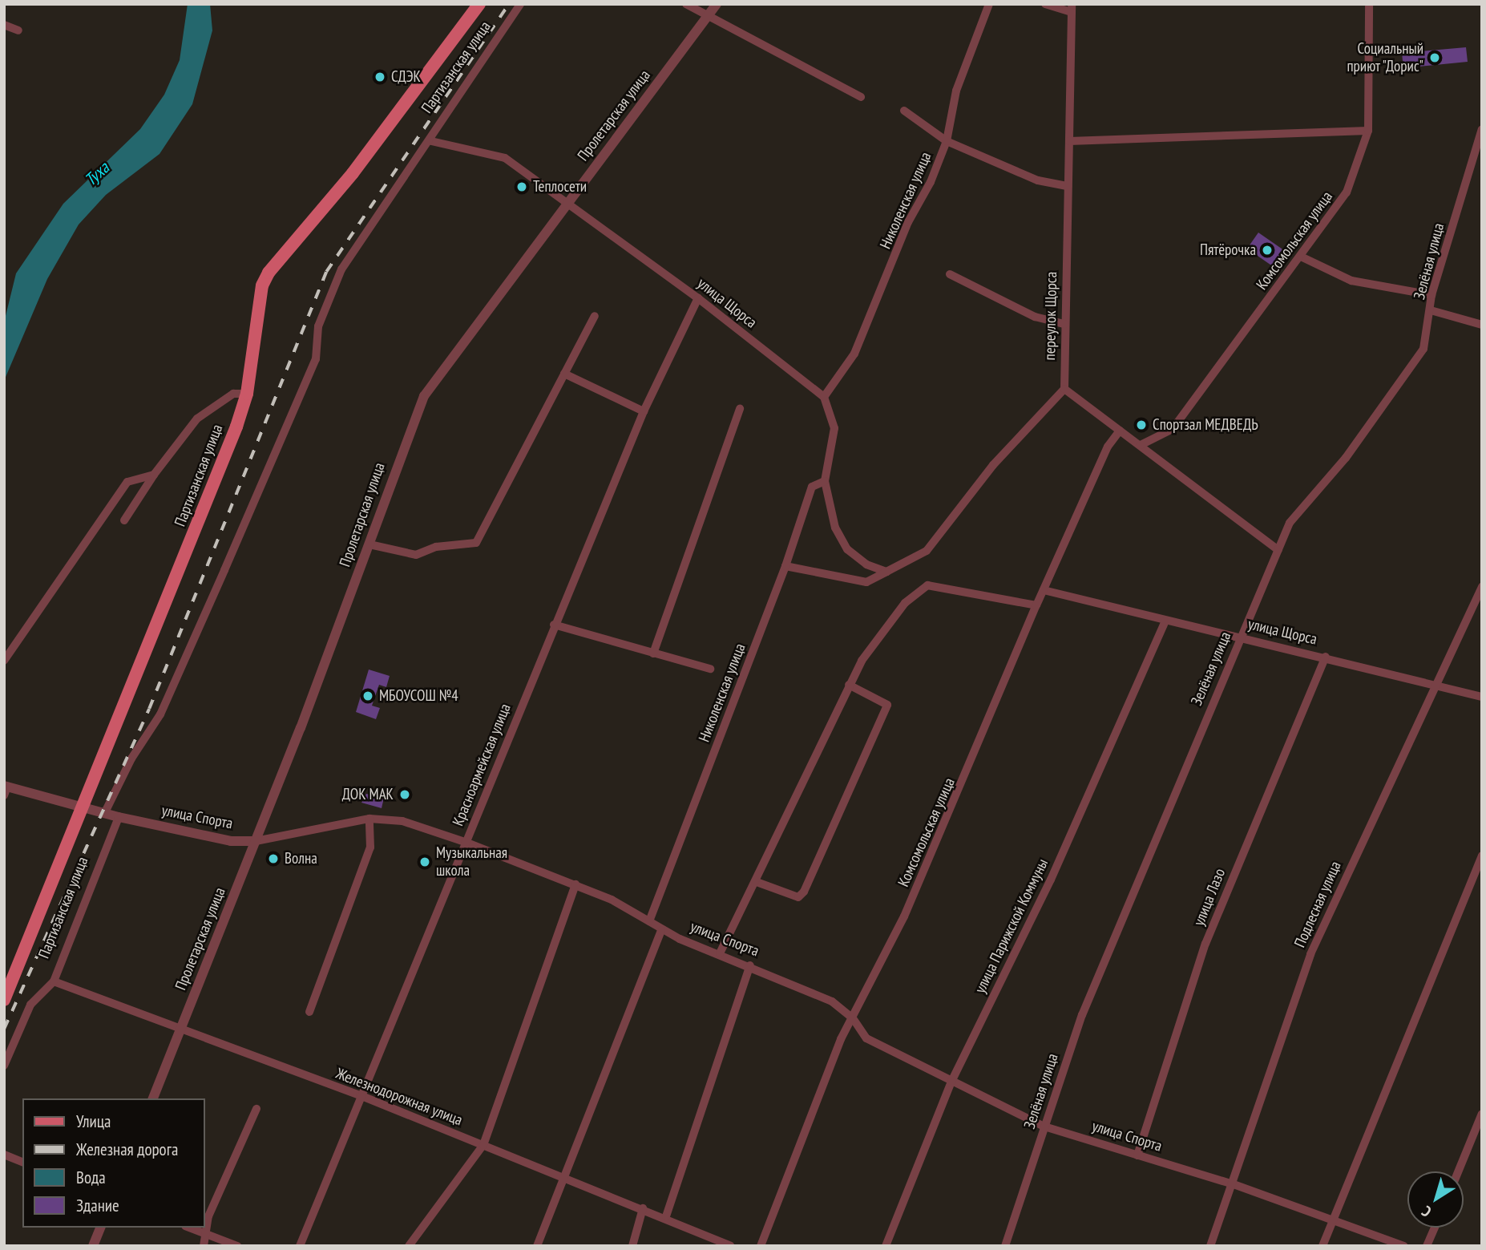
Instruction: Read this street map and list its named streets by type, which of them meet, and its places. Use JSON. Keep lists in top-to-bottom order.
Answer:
{
  "streets": {
    "main road": ["Партизанская улица"],
    "street": [
      "Пролетарская улица",
      "Николенская улица",
      "Комсомольская улица",
      "Зелёная улица",
      "улица Щорса",
      "переулок Щорса",
      "Красноармейская улица",
      "улица Спорта",
      "улица Лазо",
      "Подлесная улица",
      "улица Парижской Коммуны",
      "Железнодорожная улица"
    ]
  },
  "crossings": [
    ["Партизанская улица", "улица Щорса"],
    ["Партизанская улица", "улица Спорта"],
    ["Партизанская улица", "Железнодорожная улица"],
    ["Пролетарская улица", "улица Щорса"],
    ["Пролетарская улица", "улица Спорта"],
    ["Пролетарская улица", "Железнодорожная улица"],
    ["Николенская улица", "улица Щорса"],
    ["Николенская улица", "улица Спорта"],
    ["Комсомольская улица", "улица Щорса"],
    ["Комсомольская улица", "улица Спорта"],
    ["Зелёная улица", "улица Щорса"],
    ["Зелёная улица", "улица Спорта"],
    ["улица Щорса", "Красноармейская улица"],
    ["улица Щорса", "улица Лазо"],
    ["улица Щорса", "Подлесная улица"],
    ["улица Щорса", "улица Парижской Коммуны"],
    ["Красноармейская улица", "улица Спорта"],
    ["Красноармейская улица", "Железнодорожная улица"],
    ["улица Спорта", "улица Лазо"],
    ["улица Спорта", "Подлесная улица"],
    ["улица Спорта", "улица Парижской Коммуны"]
  ],
  "water": ["Туха"],
  "places": [
    "Социальный приют \"Дорис\"",
    "СДЭК",
    "Теплосети",
    "Пятёрочка",
    "Спортзал МЕДВЕДЬ",
    "МБОУСОШ №4",
    "ДОК МАК",
    "Волна",
    "Музыкальная школа"
  ],
  "legend": [
    "Улица",
    "Железная дорога",
    "Вода",
    "Здание"
  ],
  "north": "bottom left"
}
